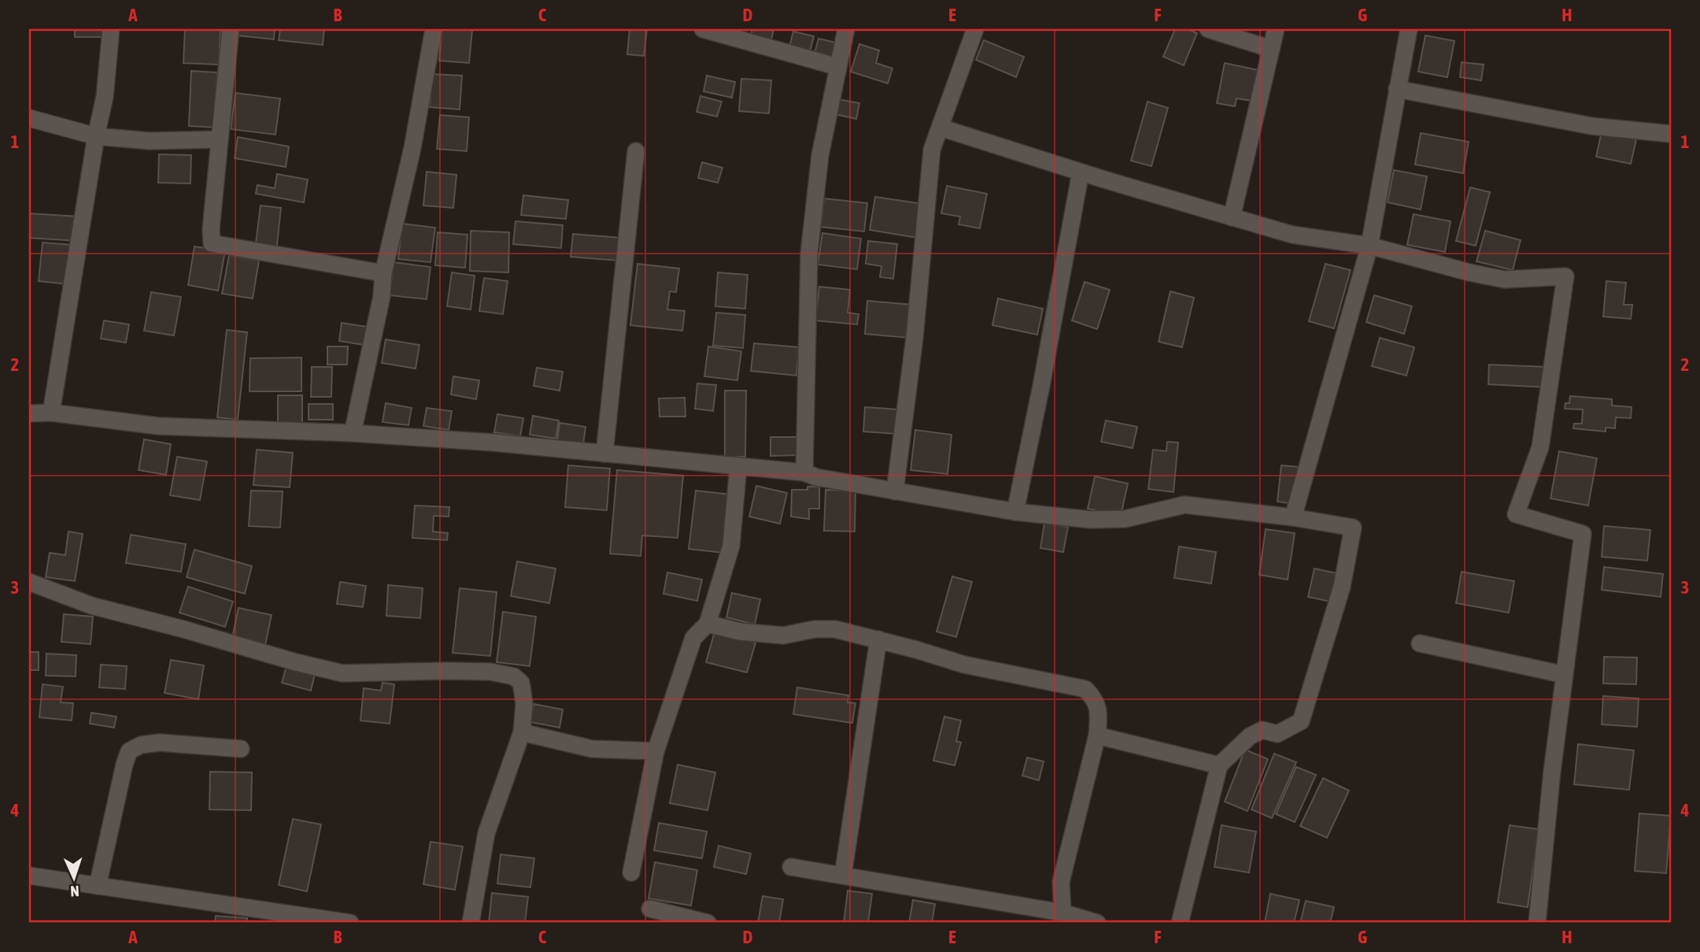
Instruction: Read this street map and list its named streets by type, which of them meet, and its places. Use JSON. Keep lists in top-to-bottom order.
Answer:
{
  "north": "bottom",
  "grid": {
    "columns": [
      "A",
      "B",
      "C",
      "D",
      "E",
      "F",
      "G",
      "H"
    ],
    "rows": [
      "1",
      "2",
      "3",
      "4"
    ]
  }
}
